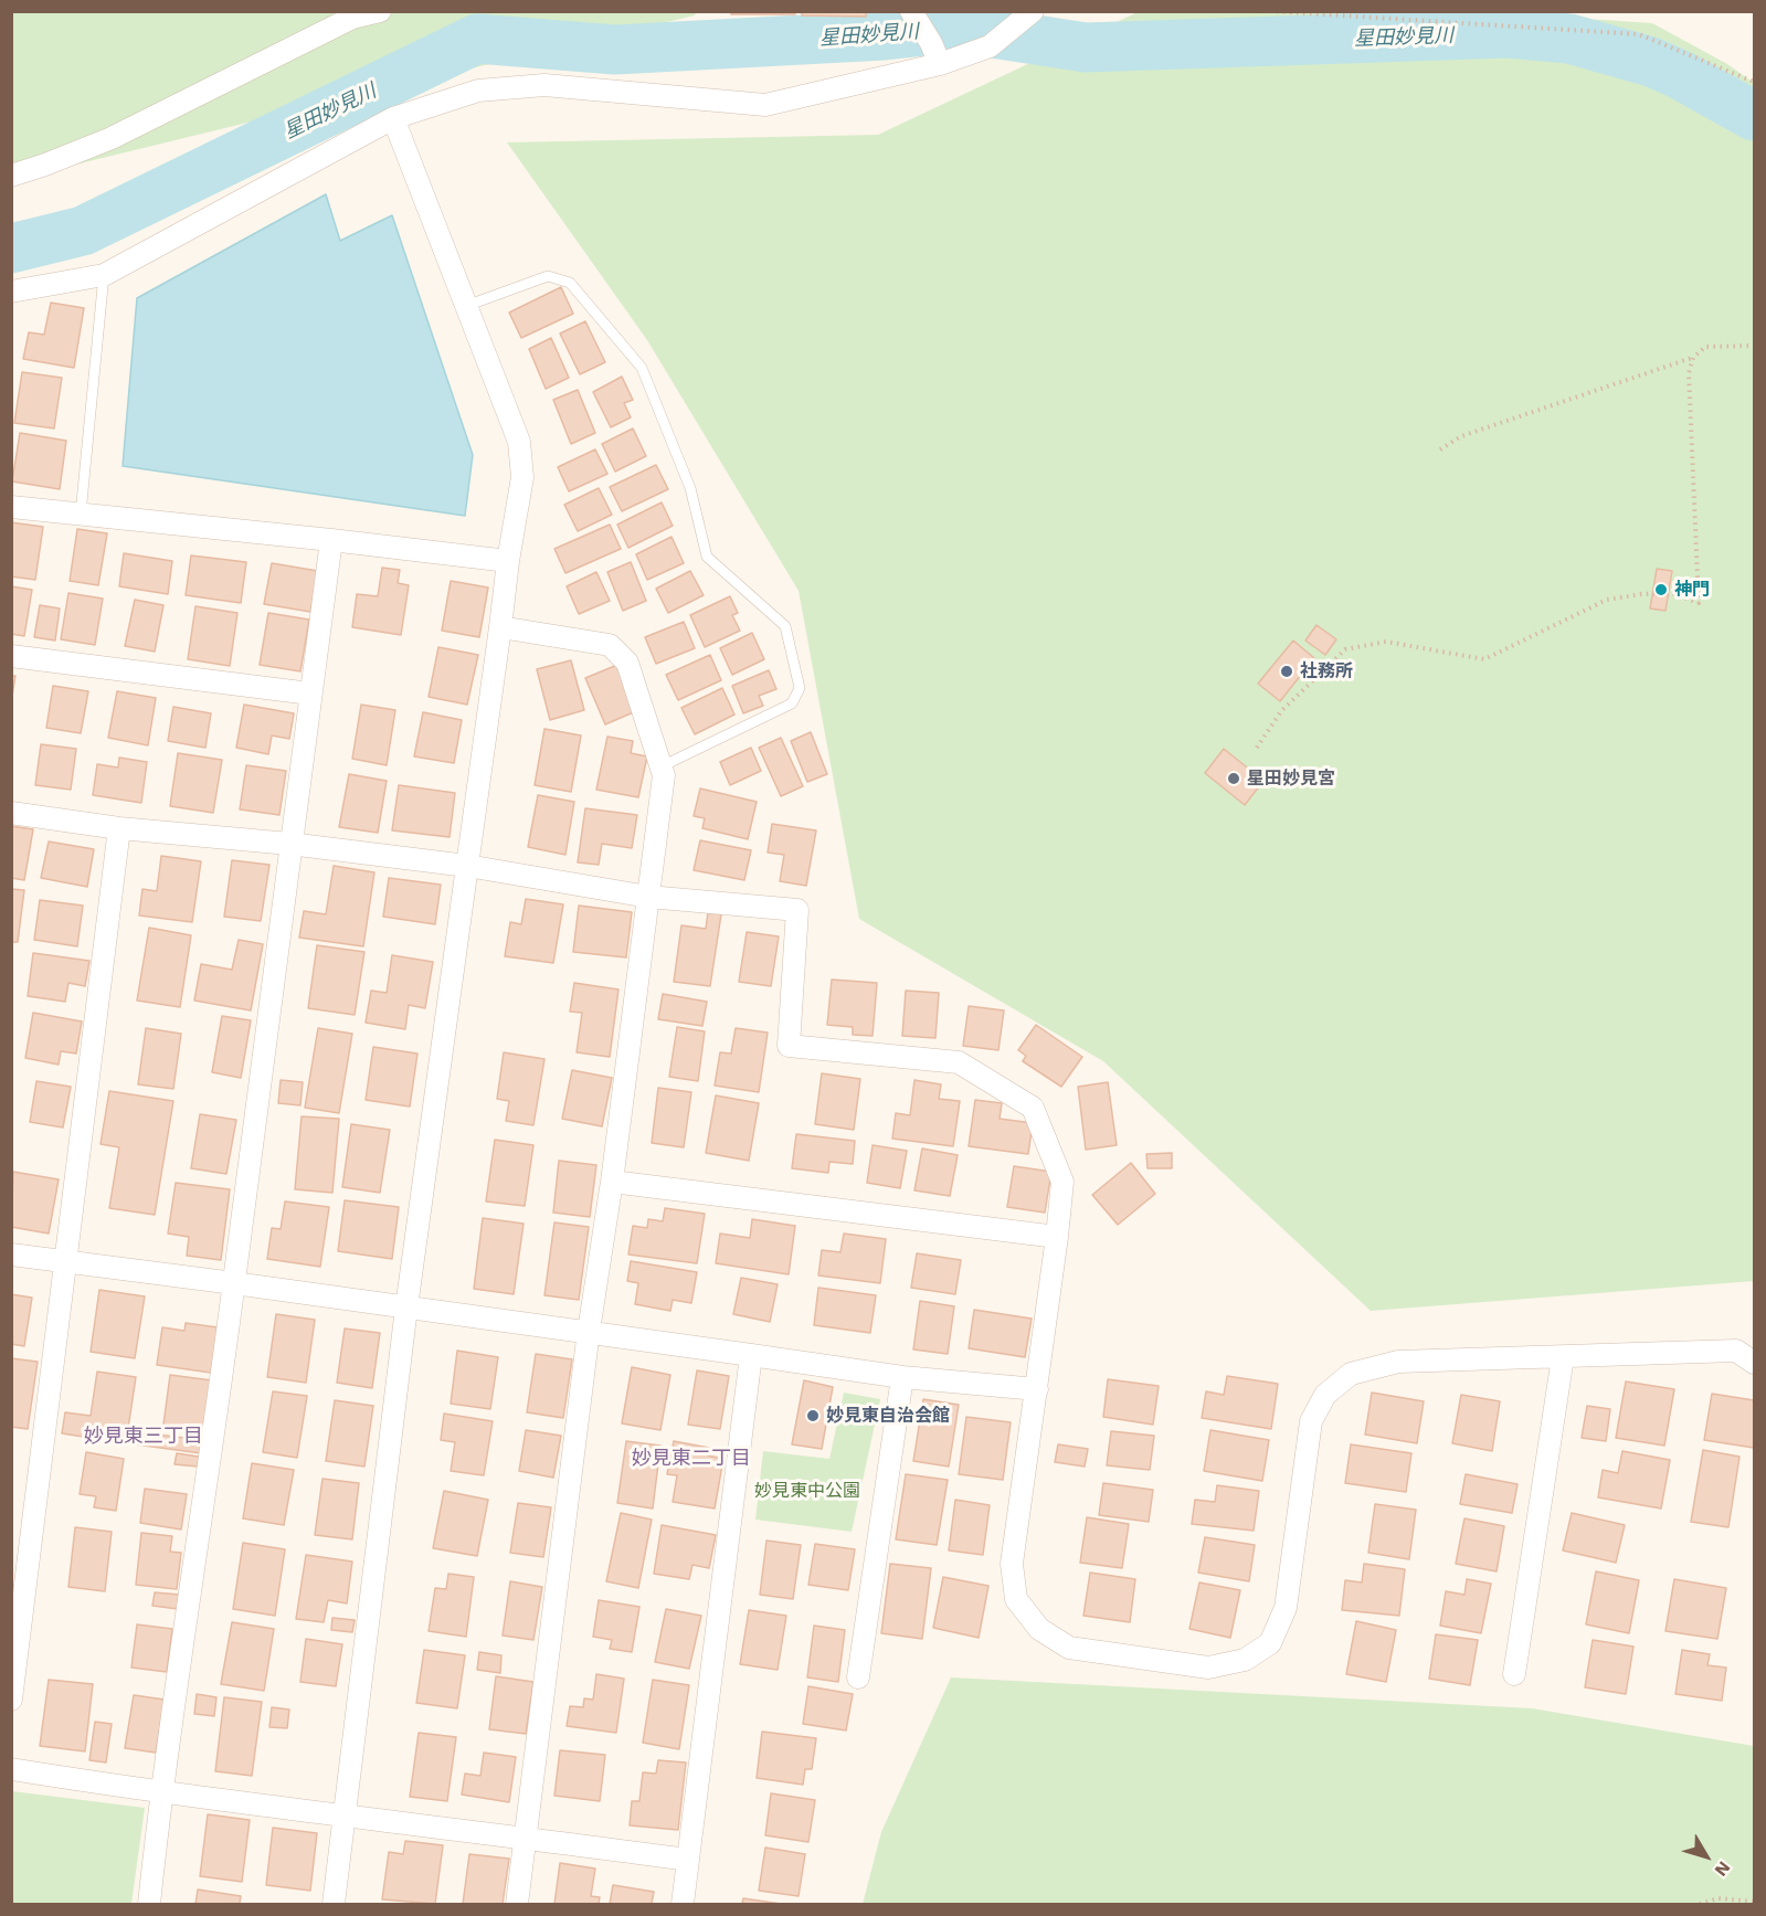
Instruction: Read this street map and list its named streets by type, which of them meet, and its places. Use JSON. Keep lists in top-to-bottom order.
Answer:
{
  "districts": ["妙見東三丁目", "妙見東二丁目"],
  "water": ["星田妙見川"],
  "parks": ["妙見東中公園"],
  "places": [
    "神門",
    "社務所",
    "星田妙見宮",
    "妙見東自治会館"
  ],
  "north": "bottom right"
}
